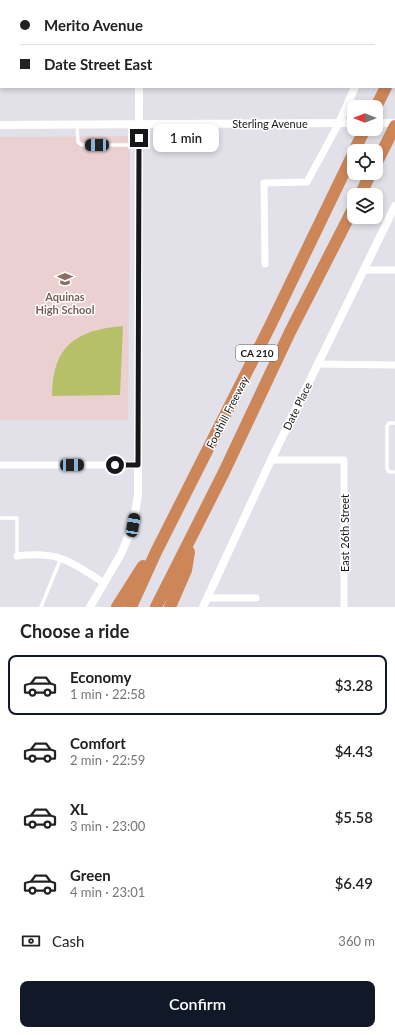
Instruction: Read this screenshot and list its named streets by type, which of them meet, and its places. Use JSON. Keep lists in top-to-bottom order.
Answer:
{
  "streets": {
    "highway": ["CA 210", "Foothill Freeway"],
    "street": ["Sterling Avenue", "Date Place", "East 26th Street"]
  },
  "crossings": [
    ["Date Place", "East 26th Street"]
  ],
  "places": {
    "school or university": ["Aquinas High School"]
  },
  "north": "left",
  "page": {
    "banner": ["Merito Avenue", "Date Street East"],
    "bubble": "1 min",
    "heading": "Choose a ride",
    "list": [
      {
        "name": "Economy",
        "note": "1 min · 22:58",
        "value": "$3.28"
      },
      {
        "name": "Comfort",
        "note": "2 min · 22:59",
        "value": "$4.43"
      },
      {
        "name": "XL",
        "note": "3 min · 23:00",
        "value": "$5.58"
      },
      {
        "name": "Green",
        "note": "4 min · 23:01",
        "value": "$6.49"
      }
    ],
    "pay": ["Cash", "360 m"],
    "buttons": "Confirm"
  }
}
